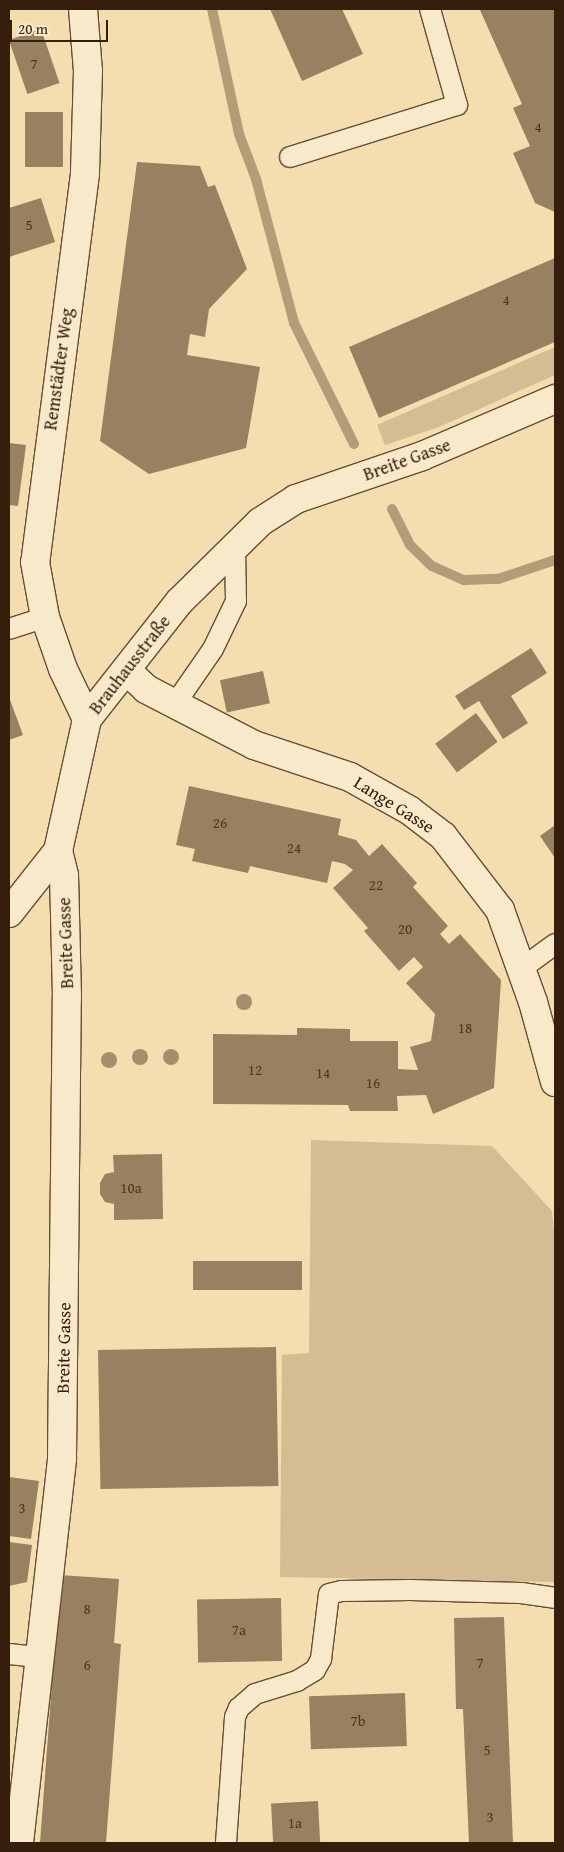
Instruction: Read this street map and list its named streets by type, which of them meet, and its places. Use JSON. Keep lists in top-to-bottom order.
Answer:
{
  "streets": {
    "street": [
      "Remstädter Weg",
      "Breite Gasse",
      "Brauhausstraße",
      "Lange Gasse"
    ]
  },
  "crossings": [
    ["Remstädter Weg", "Brauhausstraße"],
    ["Breite Gasse", "Brauhausstraße"],
    ["Brauhausstraße", "Lange Gasse"]
  ],
  "house_numbers": [
    "7",
    "4",
    "5",
    "4",
    "26",
    "24",
    "22",
    "20",
    "18",
    "12",
    "14",
    "16",
    "10a",
    "3",
    "8",
    "7a",
    "7",
    "6",
    "7b",
    "5",
    "3",
    "1a"
  ],
  "scale_bar": "20 m"
}
